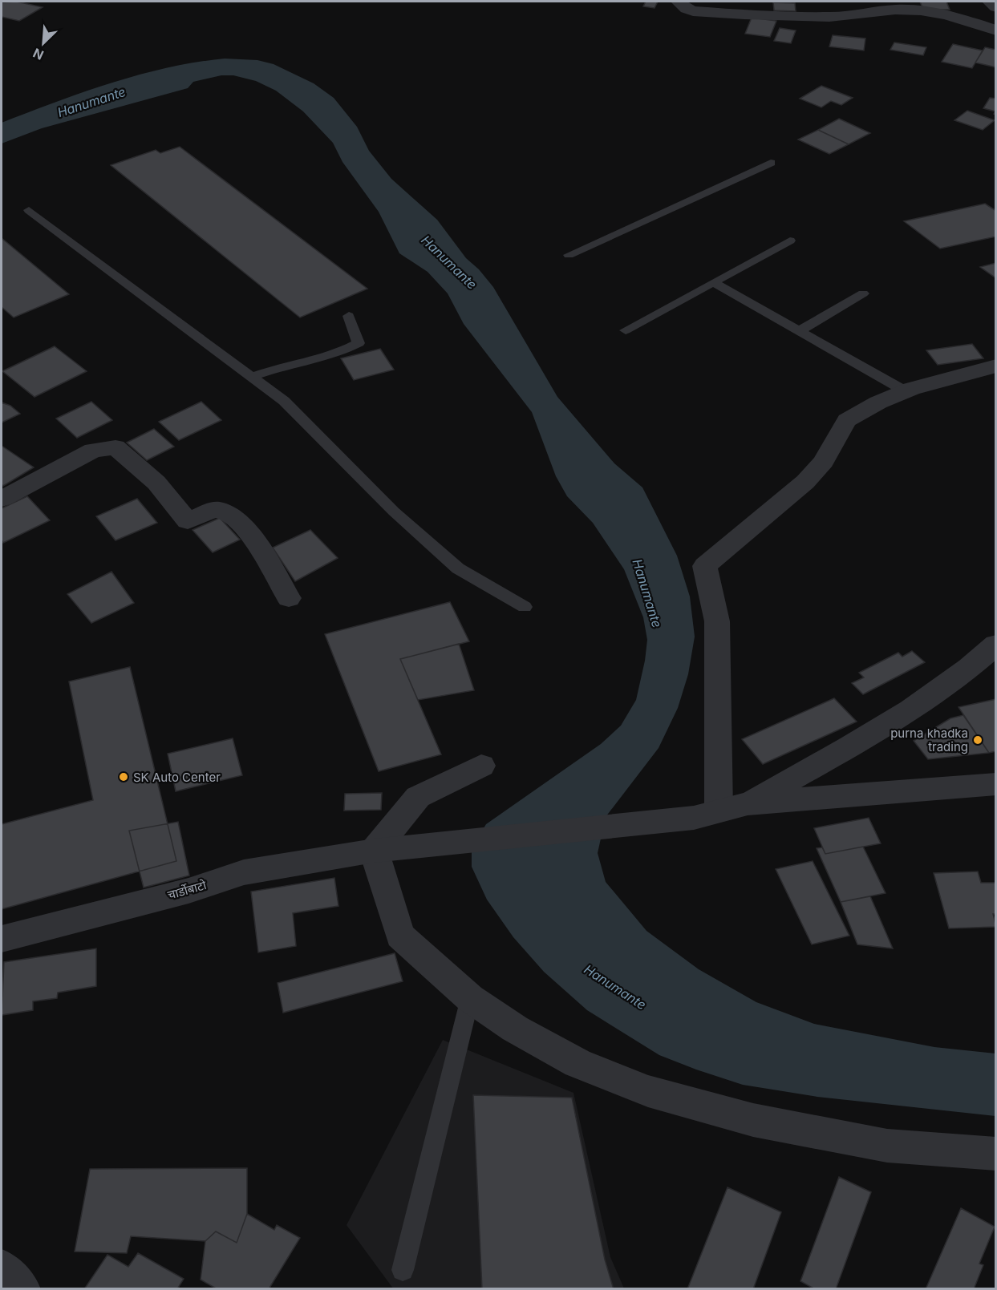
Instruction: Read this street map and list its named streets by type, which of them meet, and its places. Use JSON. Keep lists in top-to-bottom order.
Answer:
{
  "streets": {
    "street": ["चार्डोबाटो"]
  },
  "water": ["Hanumante"],
  "places": ["purna khadka trading", "SK Auto Center"],
  "north": "bottom left"
}
